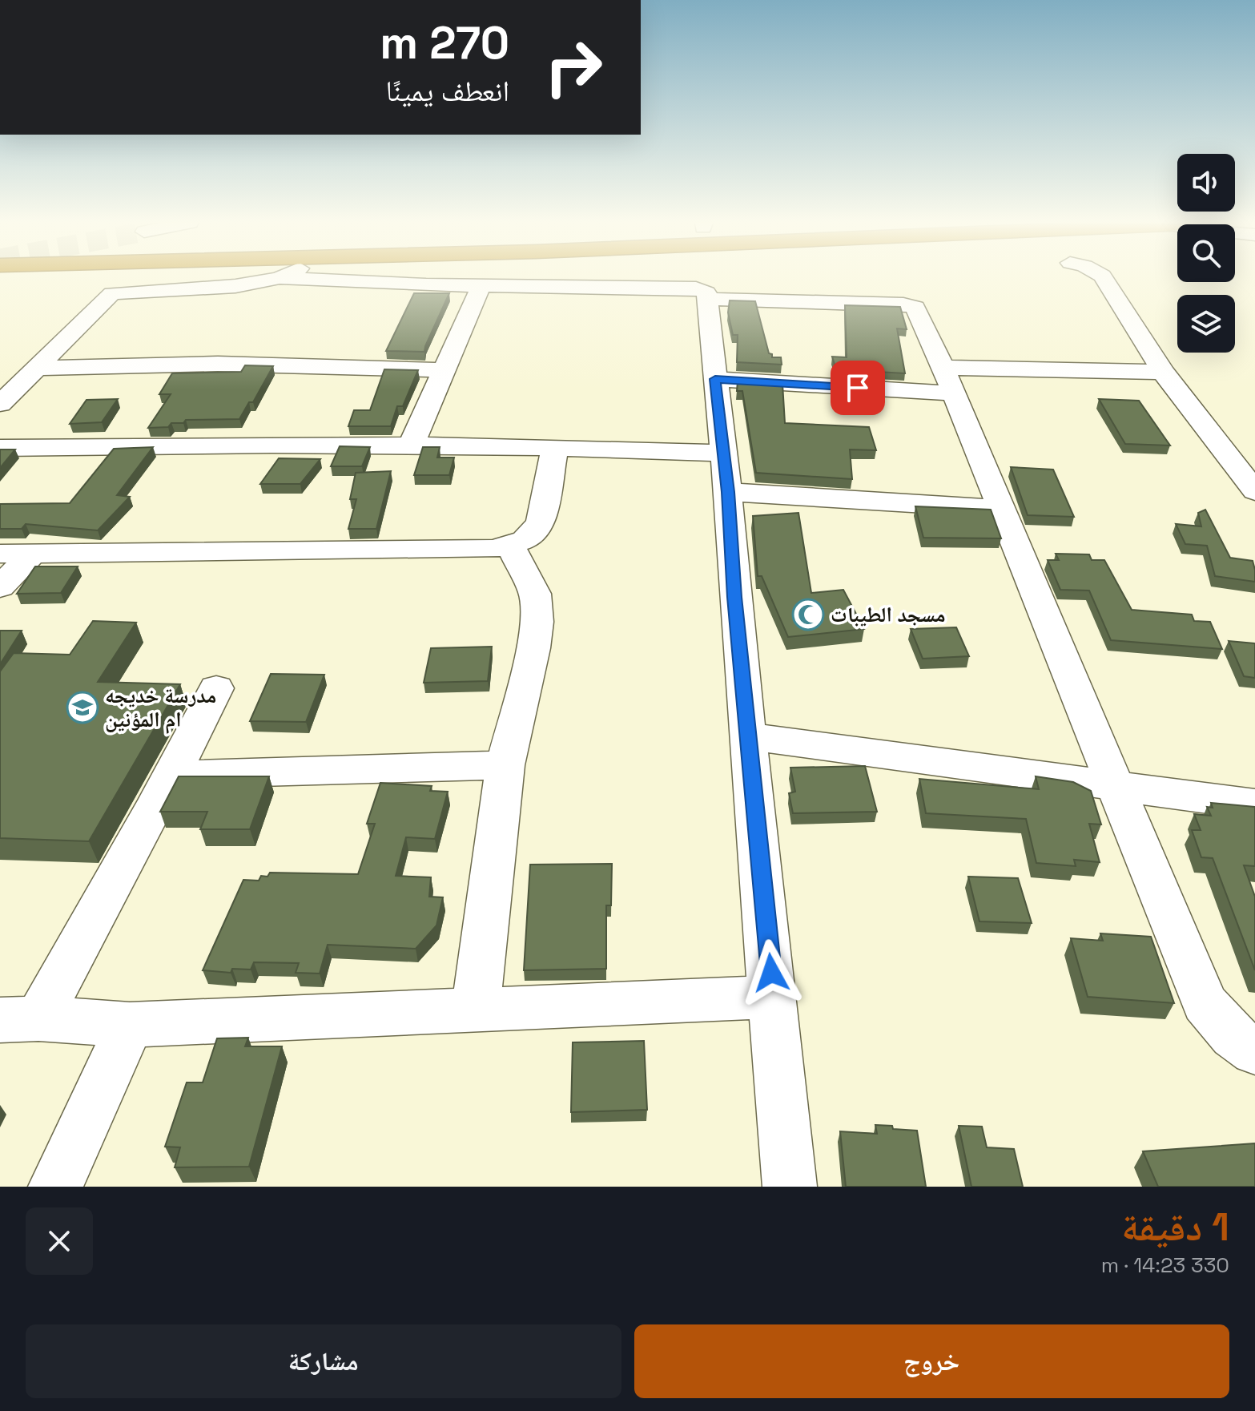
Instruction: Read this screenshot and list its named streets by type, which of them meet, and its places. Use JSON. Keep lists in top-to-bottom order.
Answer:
{
  "places": {
    "mosque": ["مسجد الطيبات"],
    "school or university": ["مدرسة خديجه ام المؤنين"]
  },
  "page": {
    "turn": ["270 m", "انعطف يمينًا"],
    "heading": ["1 دقيقة", "330 m · 14:23"],
    "buttons": ["خروج", "مشاركة"]
  }
}
